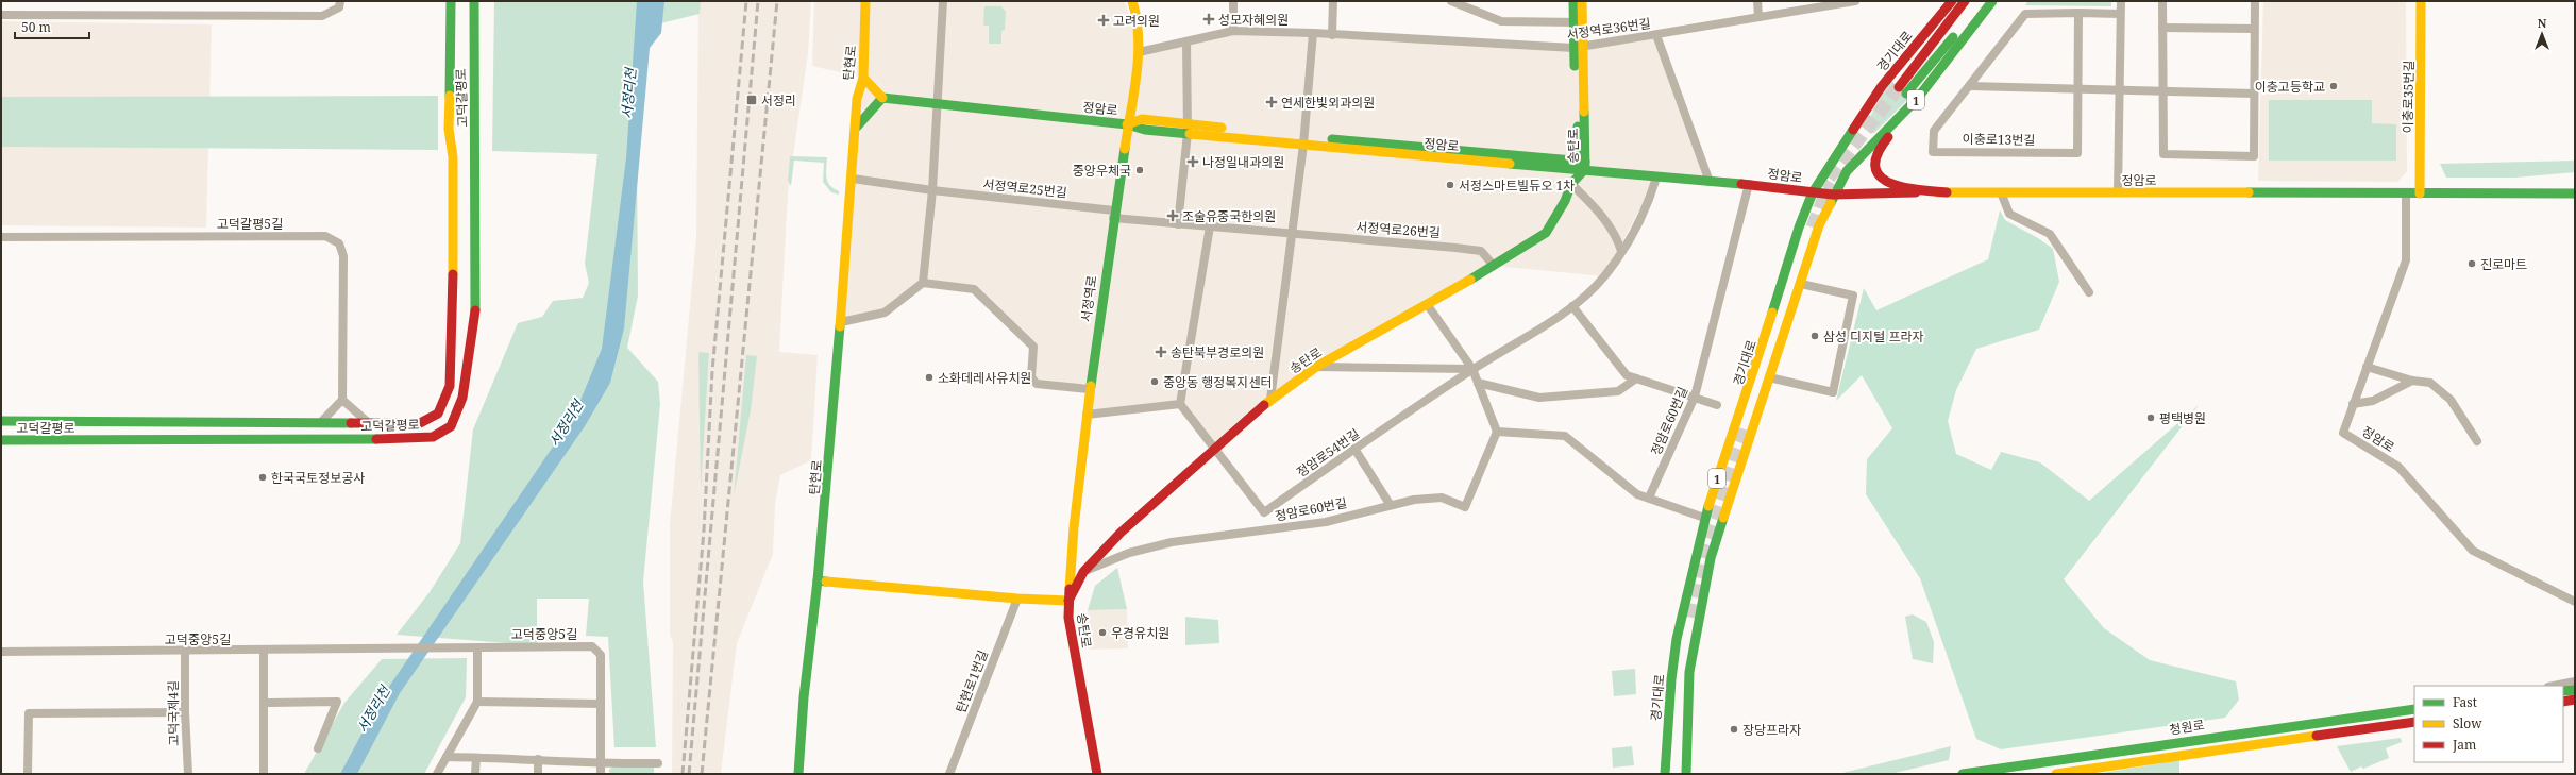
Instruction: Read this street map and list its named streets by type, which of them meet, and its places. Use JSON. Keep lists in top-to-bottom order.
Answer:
{
  "streets": {
    "street": [
      "서정역로36번길",
      "경기대로",
      "탄현로",
      "이충로35번길",
      "고덕갈평로",
      "1",
      "정암로",
      "이충로13번길",
      "송탄로",
      "서정역로25번길",
      "고덕갈평5길",
      "서정역로26번길",
      "서정역로",
      "정암로60번길",
      "정암로54번길",
      "고덕중앙5길",
      "탄현로1번길",
      "고덕국제4길",
      "청원로"
    ]
  },
  "crossings": [
    ["서정역로36번길", "송탄로"],
    ["서정역로36번길", "서정역로"],
    ["경기대로", "정암로"],
    ["탄현로", "서정역로25번길"],
    ["이충로35번길", "정암로"],
    ["1", "정암로"],
    ["정암로", "송탄로"],
    ["정암로", "서정역로"],
    ["정암로", "정암로60번길"],
    ["정암로", "정암로54번길"],
    ["송탄로", "서정역로26번길"],
    ["송탄로", "서정역로"],
    ["송탄로", "정암로60번길"],
    ["송탄로", "정암로54번길"],
    ["서정역로25번길", "서정역로26번길"],
    ["서정역로25번길", "서정역로"],
    ["서정역로26번길", "서정역로"],
    ["고덕중앙5길", "고덕국제4길"]
  ],
  "water": ["서정리천"],
  "places": {
    "health": [
      "성모자혜의원",
      "고려의원",
      "연세한빛외과의원",
      "나정일내과의원",
      "조술유중국한의원",
      "송탄북부경로의원"
    ],
    "other": [
      "이충고등학교",
      "중앙우체국",
      "서정스마트빌듀오 1차",
      "진로마트",
      "삼성 디지털 프라자",
      "소화데레사유치원",
      "중앙동 행정복지센터",
      "평택병원",
      "한국국토정보공사",
      "우경유치원",
      "장당프라자"
    ],
    "transit": ["서정리"]
  },
  "legend": ["Fast", "Slow", "Jam"],
  "scale_bar": "50 m",
  "north": "top"
}
